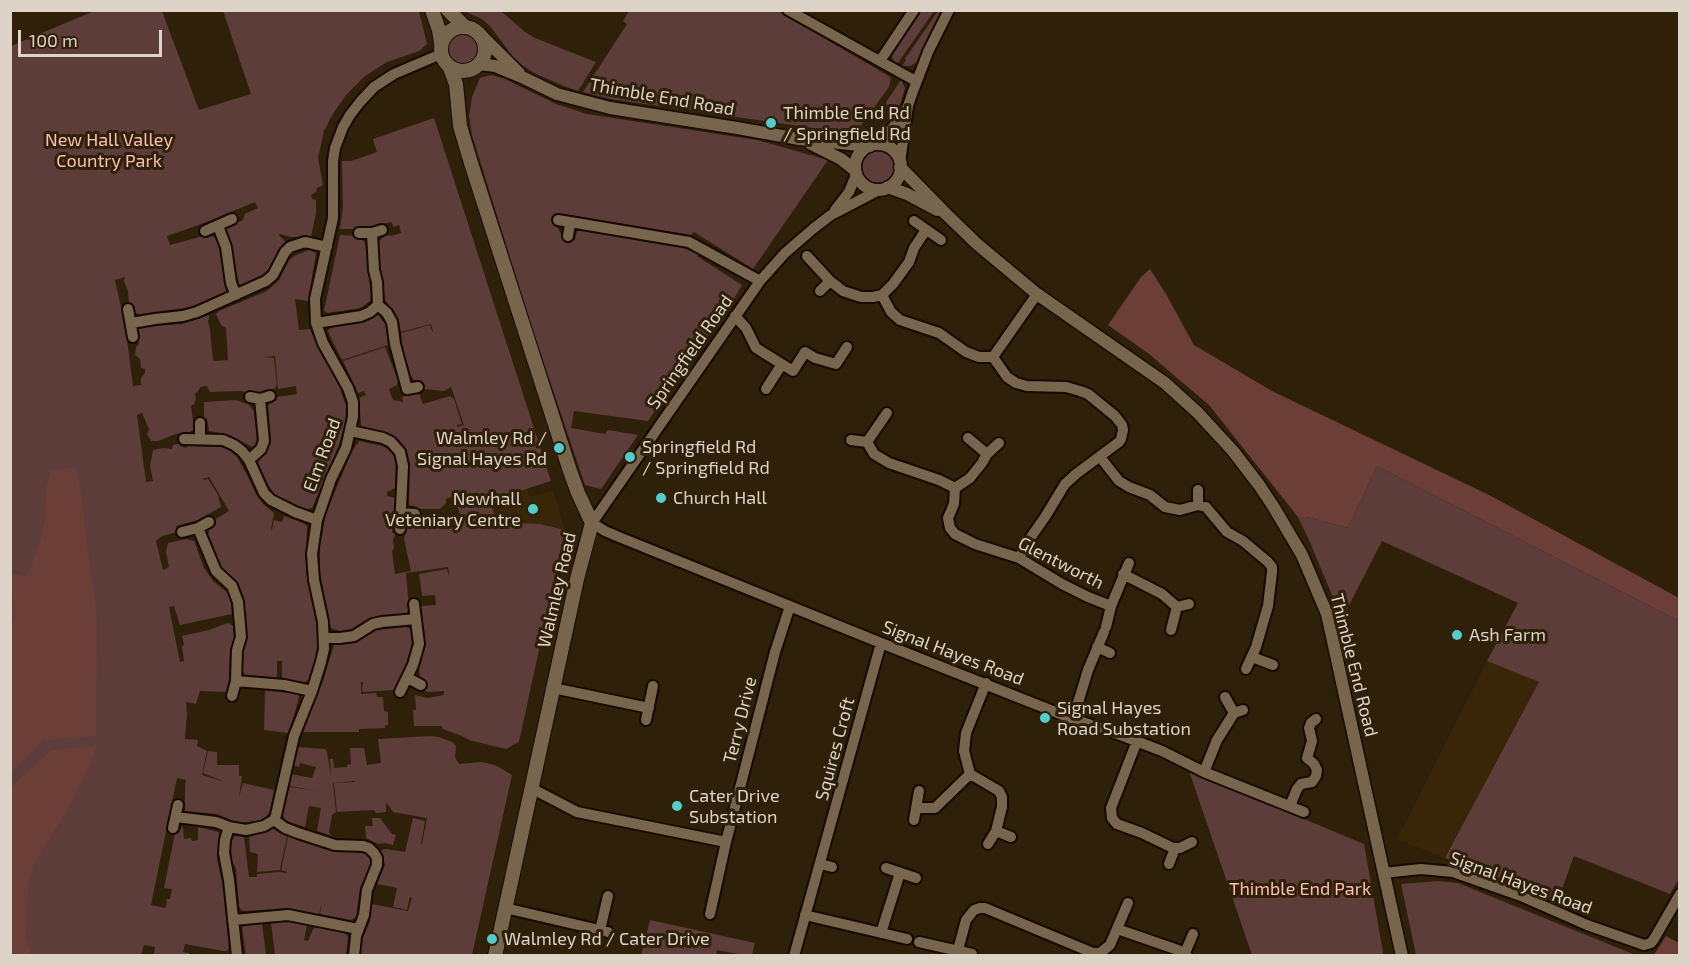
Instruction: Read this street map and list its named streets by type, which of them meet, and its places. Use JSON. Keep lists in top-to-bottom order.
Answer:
{
  "streets": {
    "main road": ["Walmley Road"],
    "street": [
      "Thimble End Road",
      "Springfield Road",
      "Elm Road",
      "Glentworth",
      "Signal Hayes Road",
      "Terry Drive",
      "Squires Croft"
    ]
  },
  "crossings": [
    ["Thimble End Road", "Springfield Road"],
    ["Thimble End Road", "Elm Road"],
    ["Thimble End Road", "Walmley Road"],
    ["Thimble End Road", "Signal Hayes Road"],
    ["Springfield Road", "Walmley Road"],
    ["Springfield Road", "Signal Hayes Road"],
    ["Elm Road", "Walmley Road"],
    ["Glentworth", "Signal Hayes Road"],
    ["Walmley Road", "Signal Hayes Road"],
    ["Signal Hayes Road", "Terry Drive"],
    ["Signal Hayes Road", "Squires Croft"]
  ],
  "parks": ["New Hall Valley Country Park", "Thimble End Park"],
  "places": [
    "Thimble End Rd / Springfield Rd",
    "Walmley Rd / Signal Hayes Rd",
    "Springfield Rd / Springfield Rd",
    "Church Hall",
    "Newhall Veteniary Centre",
    "Ash Farm",
    "Signal Hayes Road Substation",
    "Cater Drive Substation",
    "Walmley Rd / Cater Drive"
  ],
  "scale_bar": "100 m"
}
